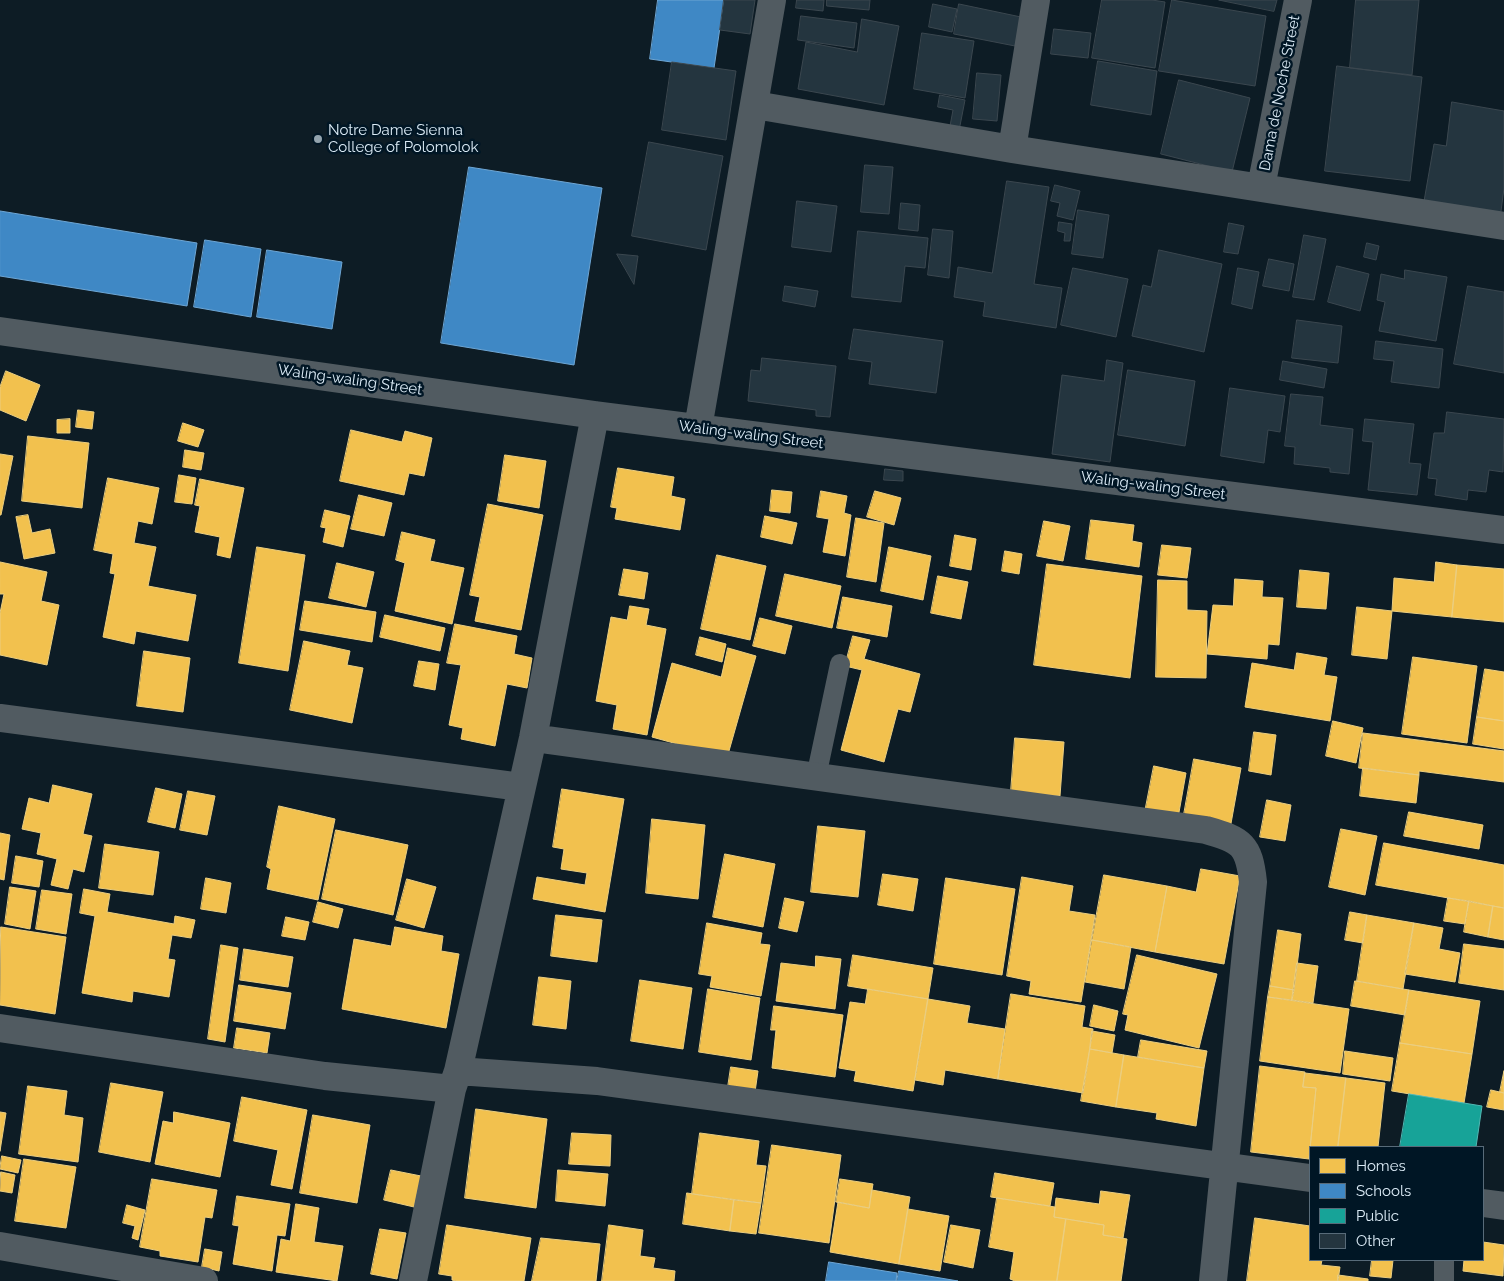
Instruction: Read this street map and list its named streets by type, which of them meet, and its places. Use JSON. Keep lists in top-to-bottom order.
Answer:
{
  "streets": {
    "street": ["Dama de Noche Street", "Waling-waling Street"]
  },
  "places": ["Notre Dame Sienna College of Polomolok"],
  "legend": [
    "Homes",
    "Schools",
    "Public",
    "Other"
  ]
}
